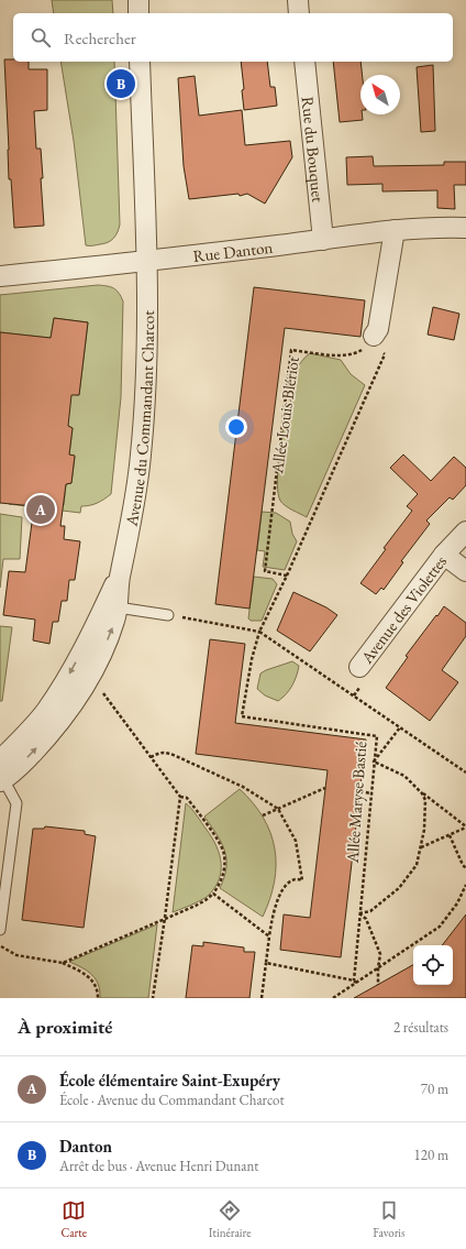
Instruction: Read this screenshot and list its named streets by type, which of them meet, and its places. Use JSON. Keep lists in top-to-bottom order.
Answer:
{
  "streets": {
    "street": [
      "Rue du Bouquet",
      "Rue Danton",
      "Avenue du Commandant Charcot",
      "Avenue des Violettes"
    ],
    "path": ["Allée Louis Blériot", "Allée Maryse Bastié"]
  },
  "crossings": [
    ["Rue du Bouquet", "Rue Danton"],
    ["Rue Danton", "Avenue du Commandant Charcot"]
  ],
  "north": "top left",
  "page": {
    "search": "Rechercher",
    "pins": ["B", "A"],
    "heading": ["À proximité", "2 résultats"],
    "list": [
      {
        "mark": "A",
        "name": "École élémentaire Saint-Exupéry",
        "note": "École · Avenue du Commandant Charcot",
        "value": "70 m"
      },
      {
        "mark": "B",
        "name": "Danton",
        "note": "Arrêt de bus · Avenue Henri Dunant",
        "value": "120 m"
      }
    ],
    "nav": ["Carte", "Itinéraire", "Favoris"]
  }
}
